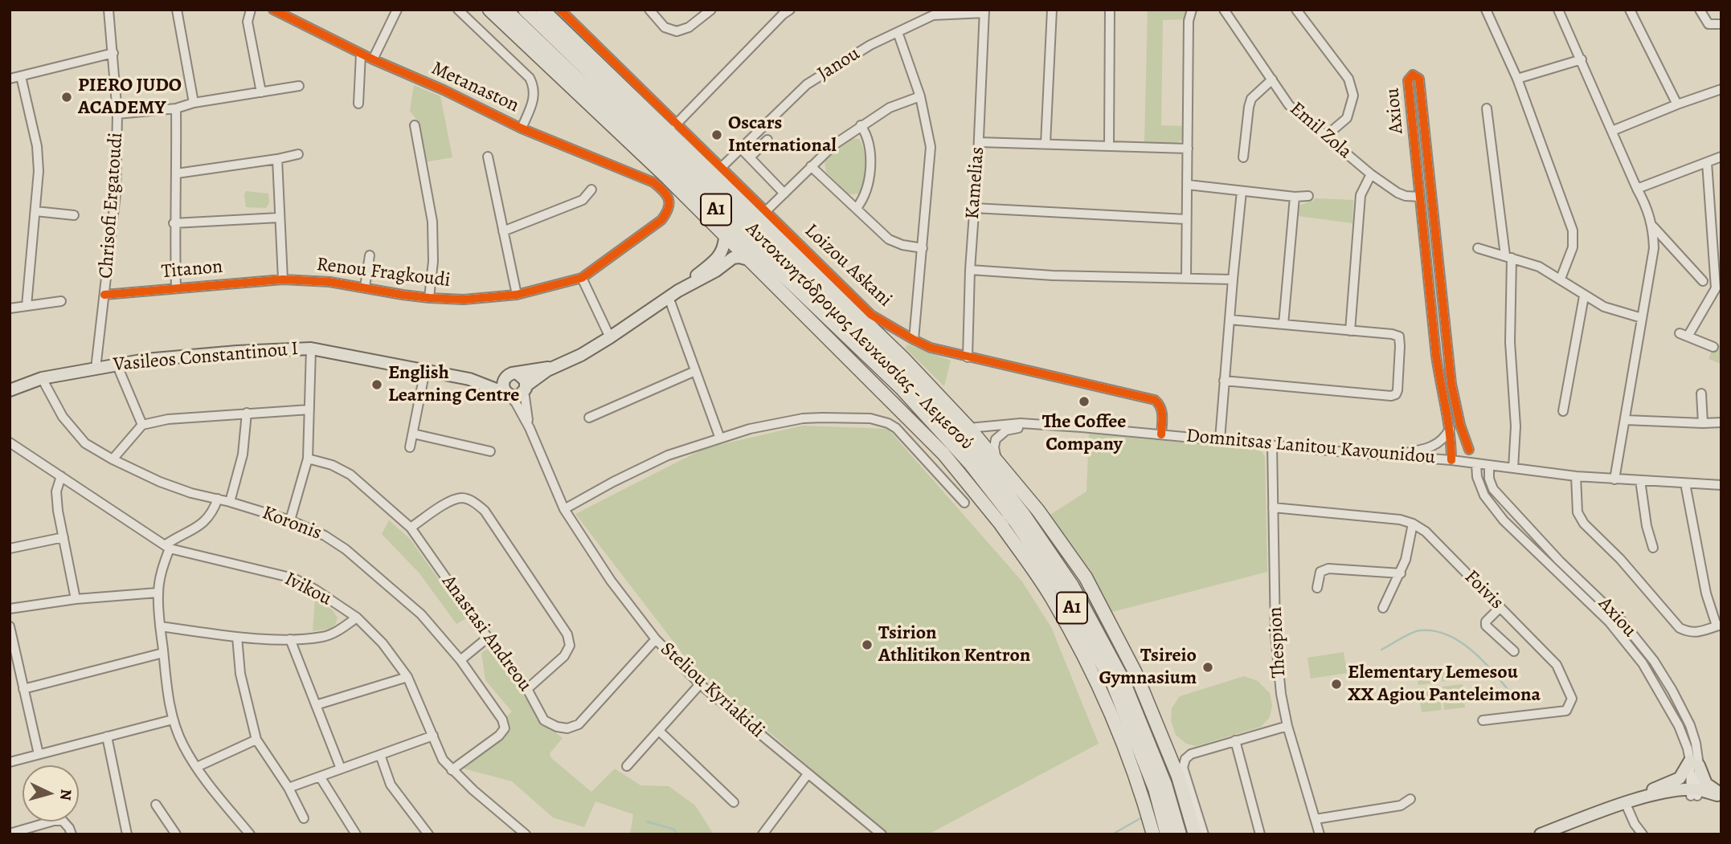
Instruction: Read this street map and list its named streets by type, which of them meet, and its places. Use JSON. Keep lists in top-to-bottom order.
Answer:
{
  "streets": {
    "highway": ["A1", "Αυτοκινητόδρομος Λευκωσίας - Λεμεσού"],
    "main road": ["Vasileos Constantinou I"],
    "street": [
      "Janou",
      "Metanaston",
      "Axiou",
      "Emil Zola",
      "Kamelias",
      "Chrisofi Ergatoudi",
      "Loizou Askani",
      "Titanon",
      "Renou Fragkoudi",
      "Domnitsas Lanitou Kavounidou",
      "Koronis",
      "Ivikou",
      "Foivis",
      "Anastasi Andreou",
      "Thespion",
      "Steliou Kyriakidi"
    ]
  },
  "crossings": [
    ["Janou", "Kamelias"],
    ["Janou", "Loizou Askani"],
    ["Metanaston", "Renou Fragkoudi"],
    ["Axiou", "Emil Zola"],
    ["Axiou", "Domnitsas Lanitou Kavounidou"],
    ["Kamelias", "Loizou Askani"],
    ["Chrisofi Ergatoudi", "Titanon"],
    ["Chrisofi Ergatoudi", "Vasileos Constantinou I"],
    ["Loizou Askani", "Domnitsas Lanitou Kavounidou"],
    ["Titanon", "Renou Fragkoudi"],
    ["Αυτοκινητόδρομος Λευκωσίας - Λεμεσού", "Domnitsas Lanitou Kavounidou"],
    ["Vasileos Constantinou I", "Koronis"],
    ["Vasileos Constantinou I", "Steliou Kyriakidi"],
    ["Domnitsas Lanitou Kavounidou", "Thespion"],
    ["Koronis", "Ivikou"],
    ["Foivis", "Thespion"],
    ["Anastasi Andreou", "Steliou Kyriakidi"]
  ],
  "places": [
    "PIERO JUDO ACADEMY",
    "Oscars International",
    "English Learning Centre",
    "The Coffee Company",
    "Tsirion Athlitikon Kentron",
    "Tsireio Gymnasium",
    "Elementary Lemesou XX Agiou Panteleimona"
  ],
  "north": "right"
}
